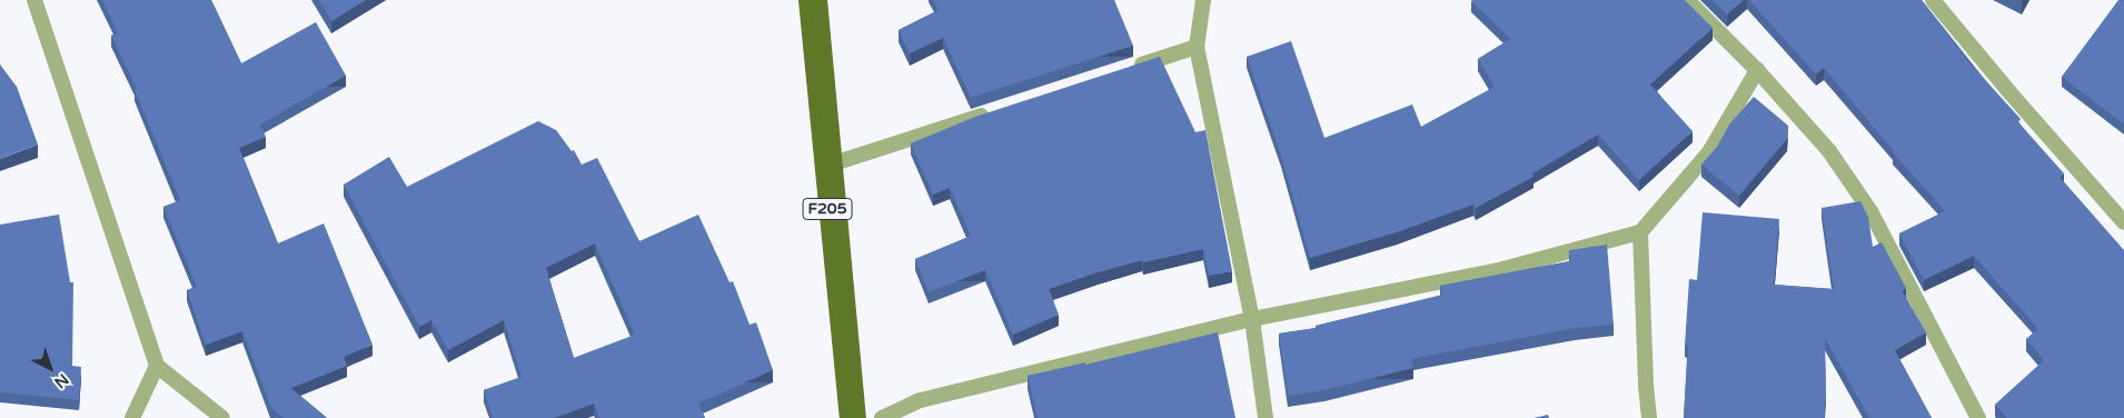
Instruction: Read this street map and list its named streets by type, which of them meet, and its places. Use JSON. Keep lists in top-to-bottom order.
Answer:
{
  "streets": {
    "main road": ["F205"]
  },
  "north": "bottom right"
}
